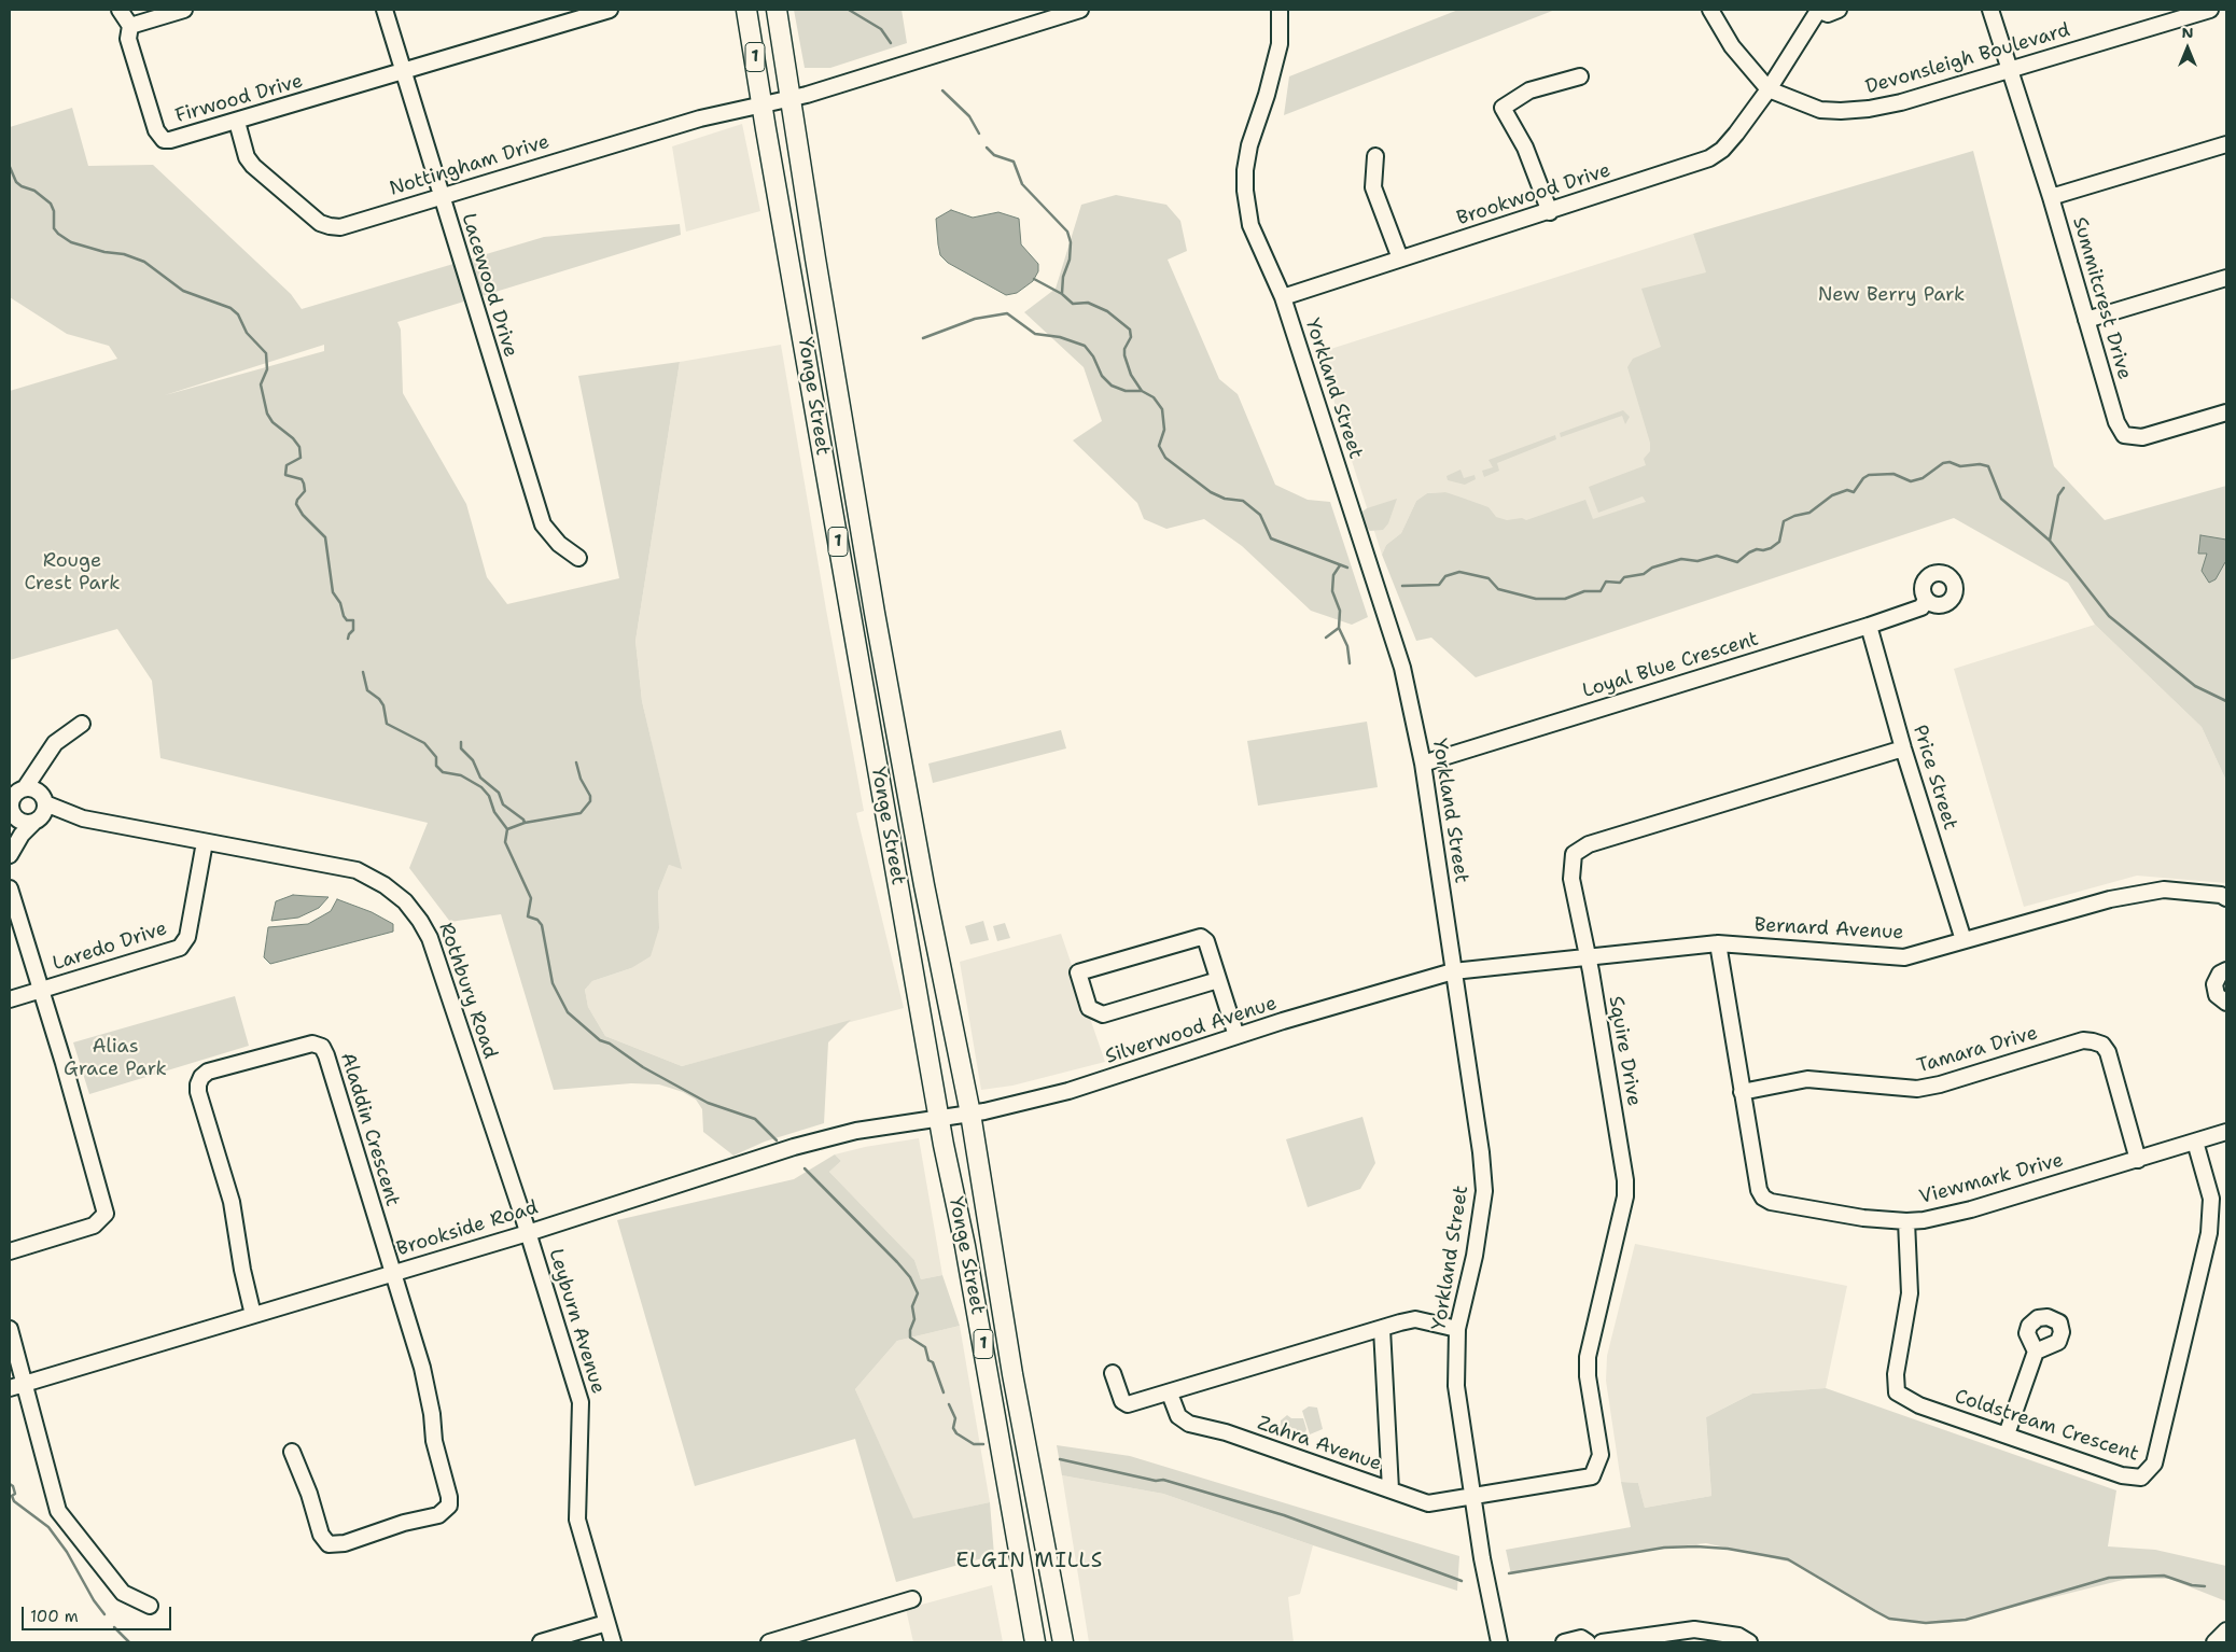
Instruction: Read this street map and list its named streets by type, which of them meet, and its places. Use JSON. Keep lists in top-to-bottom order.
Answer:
{
  "streets": {
    "main road": ["1", "Yonge Street"],
    "street": [
      "Devonsleigh Boulevard",
      "Firwood Drive",
      "Nottingham Drive",
      "Brookwood Drive",
      "Lacewood Drive",
      "Summitcrest Drive",
      "Yorkland Street",
      "Loyal Blue Crescent",
      "Price Street",
      "Bernard Avenue",
      "Laredo Drive",
      "Rothbury Road",
      "Silverwood Avenue",
      "Tamara Drive",
      "Squire Drive",
      "Aladdin Crescent",
      "Viewmark Drive",
      "Brookside Road",
      "Leyburn Avenue",
      "Coldstream Crescent",
      "Zahra Avenue"
    ]
  },
  "crossings": [
    ["Devonsleigh Boulevard", "Brookwood Drive"],
    ["Devonsleigh Boulevard", "Summitcrest Drive"],
    ["Firwood Drive", "Nottingham Drive"],
    ["Firwood Drive", "Lacewood Drive"],
    ["Nottingham Drive", "Lacewood Drive"],
    ["Nottingham Drive", "Yonge Street"],
    ["Brookwood Drive", "Yorkland Street"],
    ["Yorkland Street", "Loyal Blue Crescent"],
    ["Yorkland Street", "Bernard Avenue"],
    ["Yorkland Street", "Silverwood Avenue"],
    ["Yorkland Street", "Squire Drive"],
    ["Yorkland Street", "Zahra Avenue"],
    ["Yonge Street", "Silverwood Avenue"],
    ["Yonge Street", "Brookside Road"],
    ["Loyal Blue Crescent", "Price Street"],
    ["Price Street", "Bernard Avenue"],
    ["Price Street", "Squire Drive"],
    ["Bernard Avenue", "Silverwood Avenue"],
    ["Bernard Avenue", "Squire Drive"],
    ["Bernard Avenue", "Viewmark Drive"],
    ["Laredo Drive", "Rothbury Road"],
    ["Rothbury Road", "Brookside Road"],
    ["Rothbury Road", "Leyburn Avenue"],
    ["Silverwood Avenue", "Brookside Road"],
    ["Tamara Drive", "Viewmark Drive"],
    ["Squire Drive", "Zahra Avenue"],
    ["Aladdin Crescent", "Brookside Road"],
    ["Viewmark Drive", "Coldstream Crescent"],
    ["Brookside Road", "Leyburn Avenue"]
  ],
  "districts": ["ELGIN MILLS"],
  "parks": ["New Berry Park", "Rouge Crest Park", "Alias Grace Park"],
  "scale_bar": "100 m",
  "north": "top"
}
